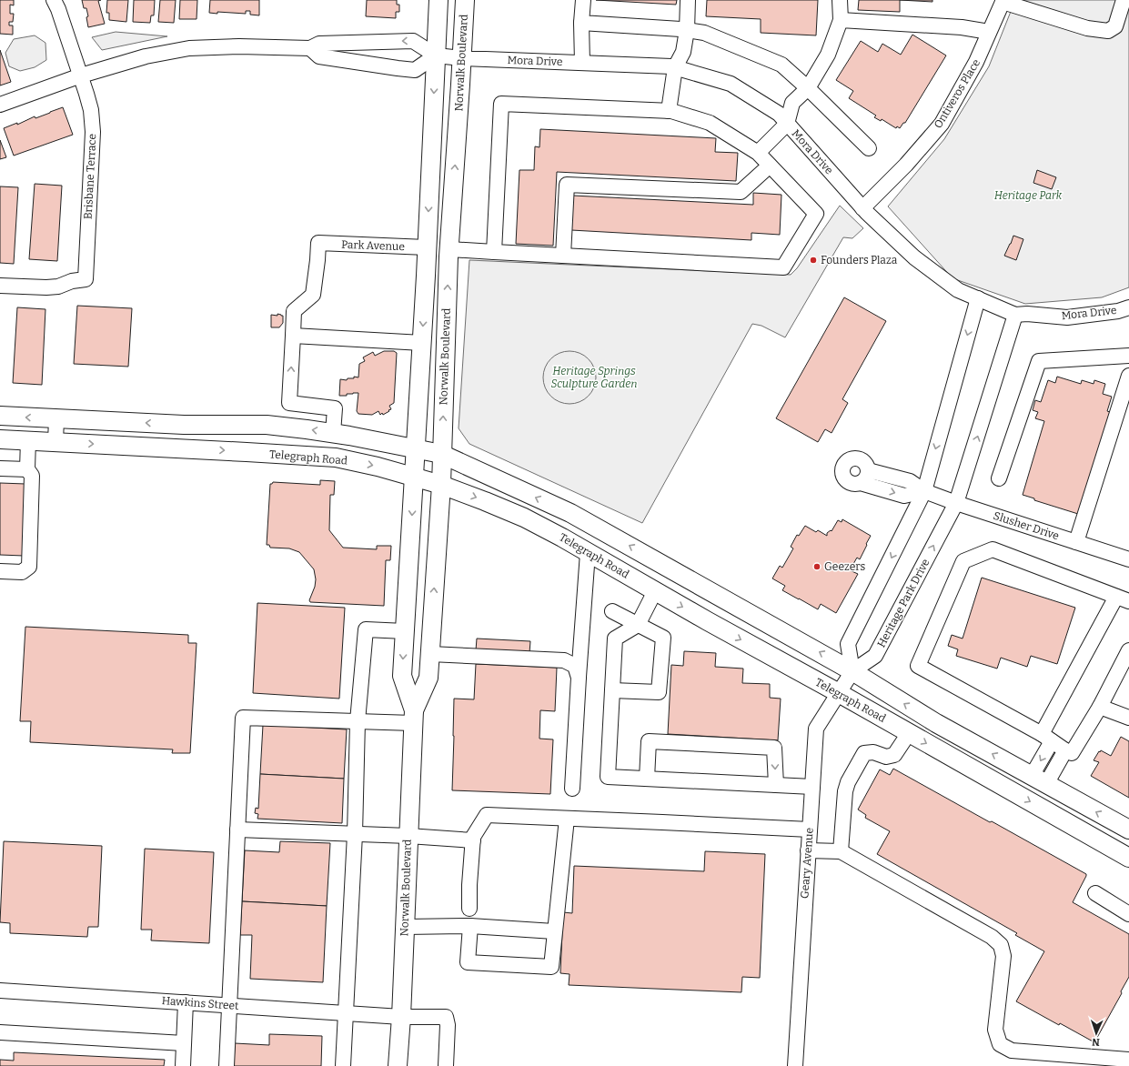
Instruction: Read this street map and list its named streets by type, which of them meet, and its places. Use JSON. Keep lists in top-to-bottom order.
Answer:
{
  "streets": {
    "main road": ["Norwalk Boulevard", "Telegraph Road"],
    "street": [
      "Mora Drive",
      "Ontiveros Place",
      "Brisbane Terrace",
      "Park Avenue",
      "Slusher Drive",
      "Heritage Park Drive",
      "Geary Avenue",
      "Hawkins Street"
    ]
  },
  "crossings": [
    ["Mora Drive", "Norwalk Boulevard"],
    ["Mora Drive", "Ontiveros Place"],
    ["Mora Drive", "Heritage Park Drive"],
    ["Norwalk Boulevard", "Park Avenue"],
    ["Norwalk Boulevard", "Telegraph Road"],
    ["Norwalk Boulevard", "Hawkins Street"],
    ["Telegraph Road", "Geary Avenue"],
    ["Slusher Drive", "Heritage Park Drive"],
    ["Heritage Park Drive", "Geary Avenue"]
  ],
  "parks": ["Heritage Park", "Heritage Springs Sculpture Garden"],
  "places": ["Founders Plaza", "Geezers"],
  "north": "bottom"
}
